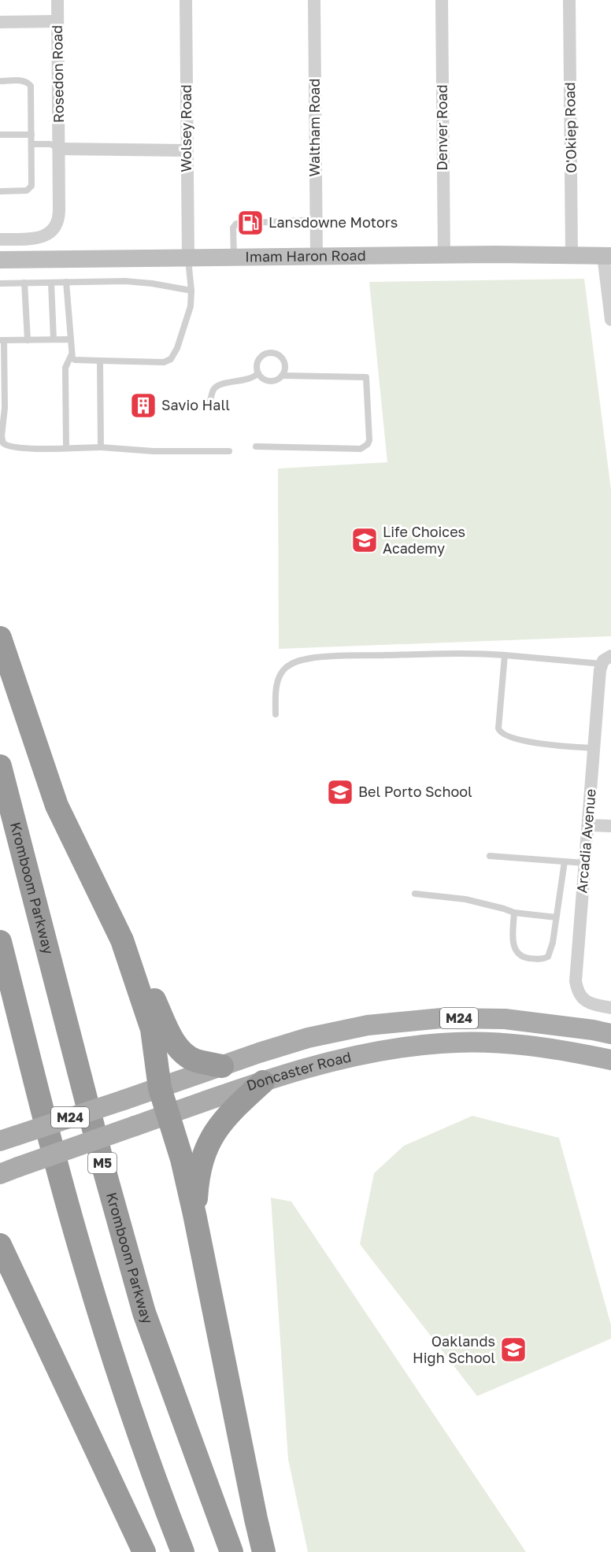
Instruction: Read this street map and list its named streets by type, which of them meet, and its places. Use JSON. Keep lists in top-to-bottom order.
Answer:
{
  "streets": {
    "highway": ["Kromboom Parkway", "M5"],
    "main road": ["M24", "Doncaster Road"],
    "street": [
      "Rosedon Road",
      "Waltham Road",
      "Denver Road",
      "O'Okiep Road",
      "Wolsey Road",
      "Imam Haron Road",
      "Arcadia Avenue"
    ]
  },
  "crossings": [
    ["Waltham Road", "Imam Haron Road"],
    ["Denver Road", "Imam Haron Road"],
    ["O'Okiep Road", "Imam Haron Road"],
    ["Wolsey Road", "Imam Haron Road"]
  ],
  "places": {
    "fuel station": ["Lansdowne Motors"],
    "building": ["Savio Hall"],
    "school or university": ["Life Choices Academy", "Bel Porto School", "Oaklands High School"]
  }
}
